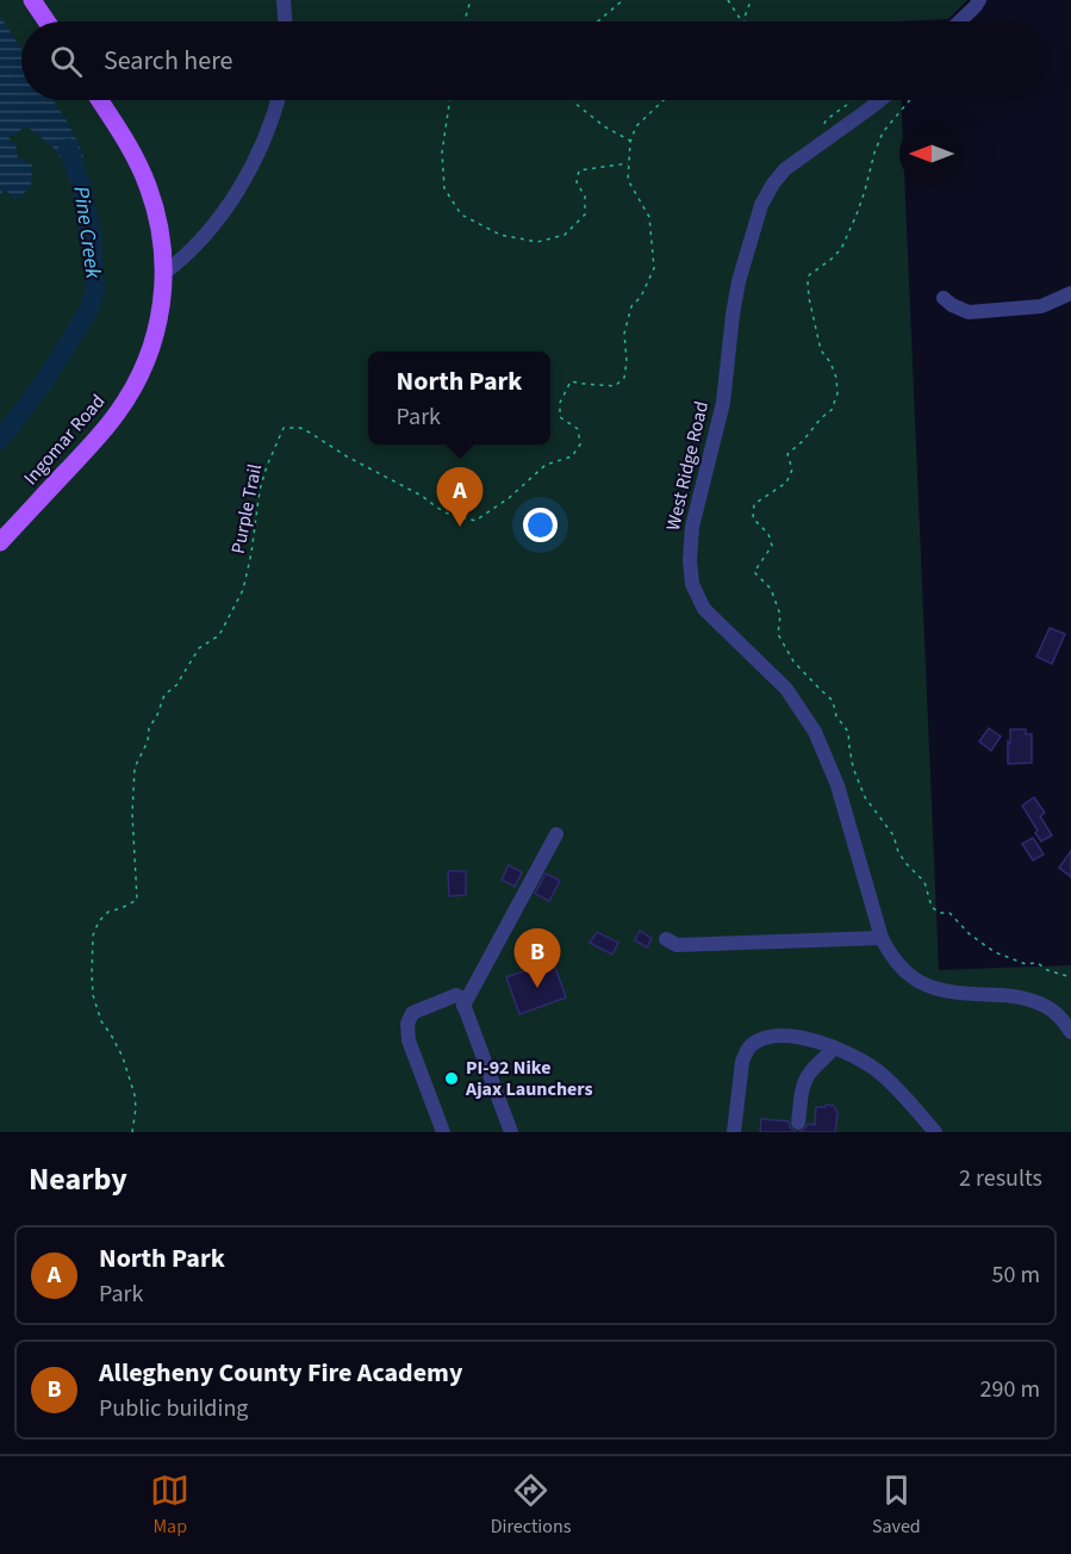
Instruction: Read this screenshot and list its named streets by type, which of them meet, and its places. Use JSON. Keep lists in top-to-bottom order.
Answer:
{
  "streets": {
    "main road": ["Ingomar Road"],
    "street": ["West Ridge Road"],
    "path": ["Purple Trail"]
  },
  "water": ["Pine Creek"],
  "places": ["PI-92 Nike Ajax Launchers"],
  "north": "left",
  "page": {
    "search": "Search here",
    "popup": ["North Park", "Park"],
    "pins": ["A", "B"],
    "heading": ["Nearby", "2 results"],
    "list": [
      {
        "mark": "A",
        "name": "North Park",
        "note": "Park",
        "value": "50 m"
      },
      {
        "mark": "B",
        "name": "Allegheny County Fire Academy",
        "note": "Public building",
        "value": "290 m"
      }
    ],
    "nav": ["Map", "Directions", "Saved"]
  }
}
